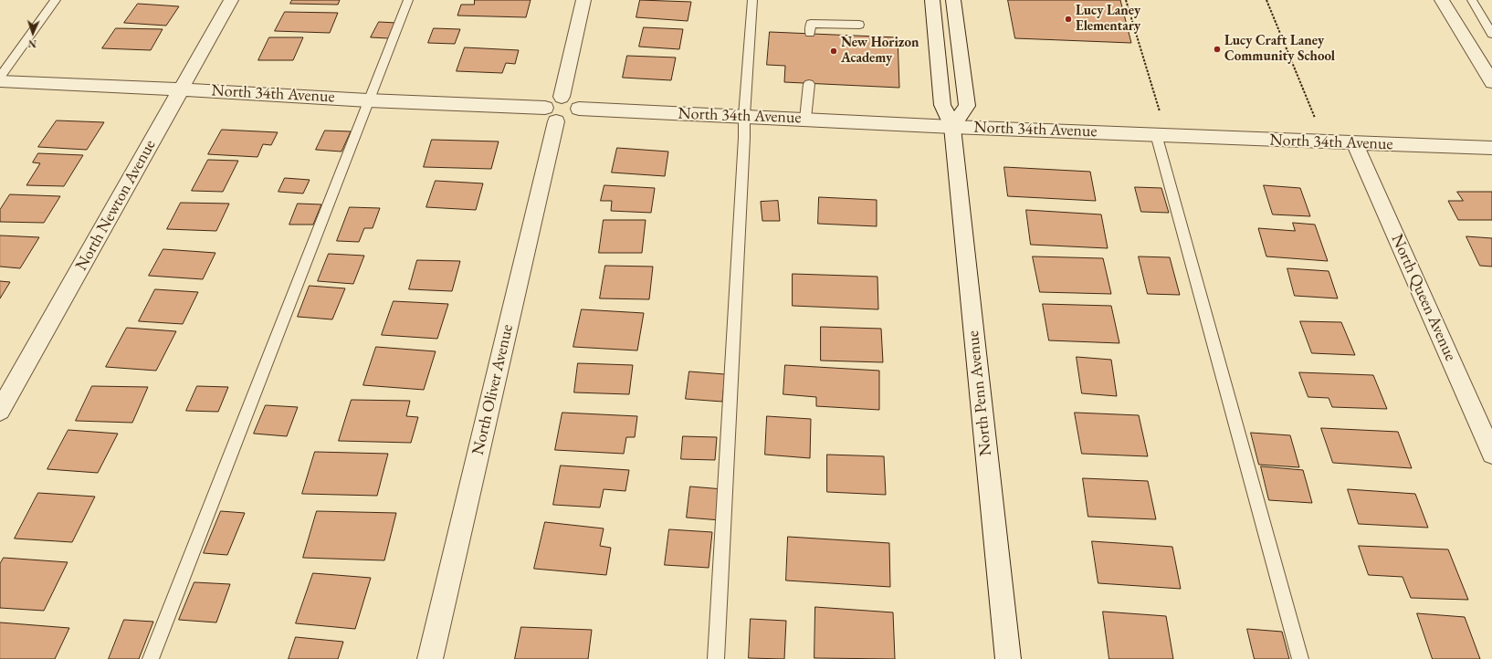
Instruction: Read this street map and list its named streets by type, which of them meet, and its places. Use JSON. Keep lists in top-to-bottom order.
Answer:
{
  "streets": {
    "street": [
      "North 34th Avenue",
      "North Newton Avenue",
      "North Queen Avenue",
      "North Oliver Avenue",
      "North Penn Avenue"
    ]
  },
  "crossings": [
    ["North 34th Avenue", "North Newton Avenue"],
    ["North 34th Avenue", "North Queen Avenue"],
    ["North 34th Avenue", "North Oliver Avenue"],
    ["North 34th Avenue", "North Penn Avenue"]
  ],
  "places": ["Lucy Laney Elementary", "Lucy Craft Laney Community School", "New Horizon Academy"],
  "north": "bottom"
}
